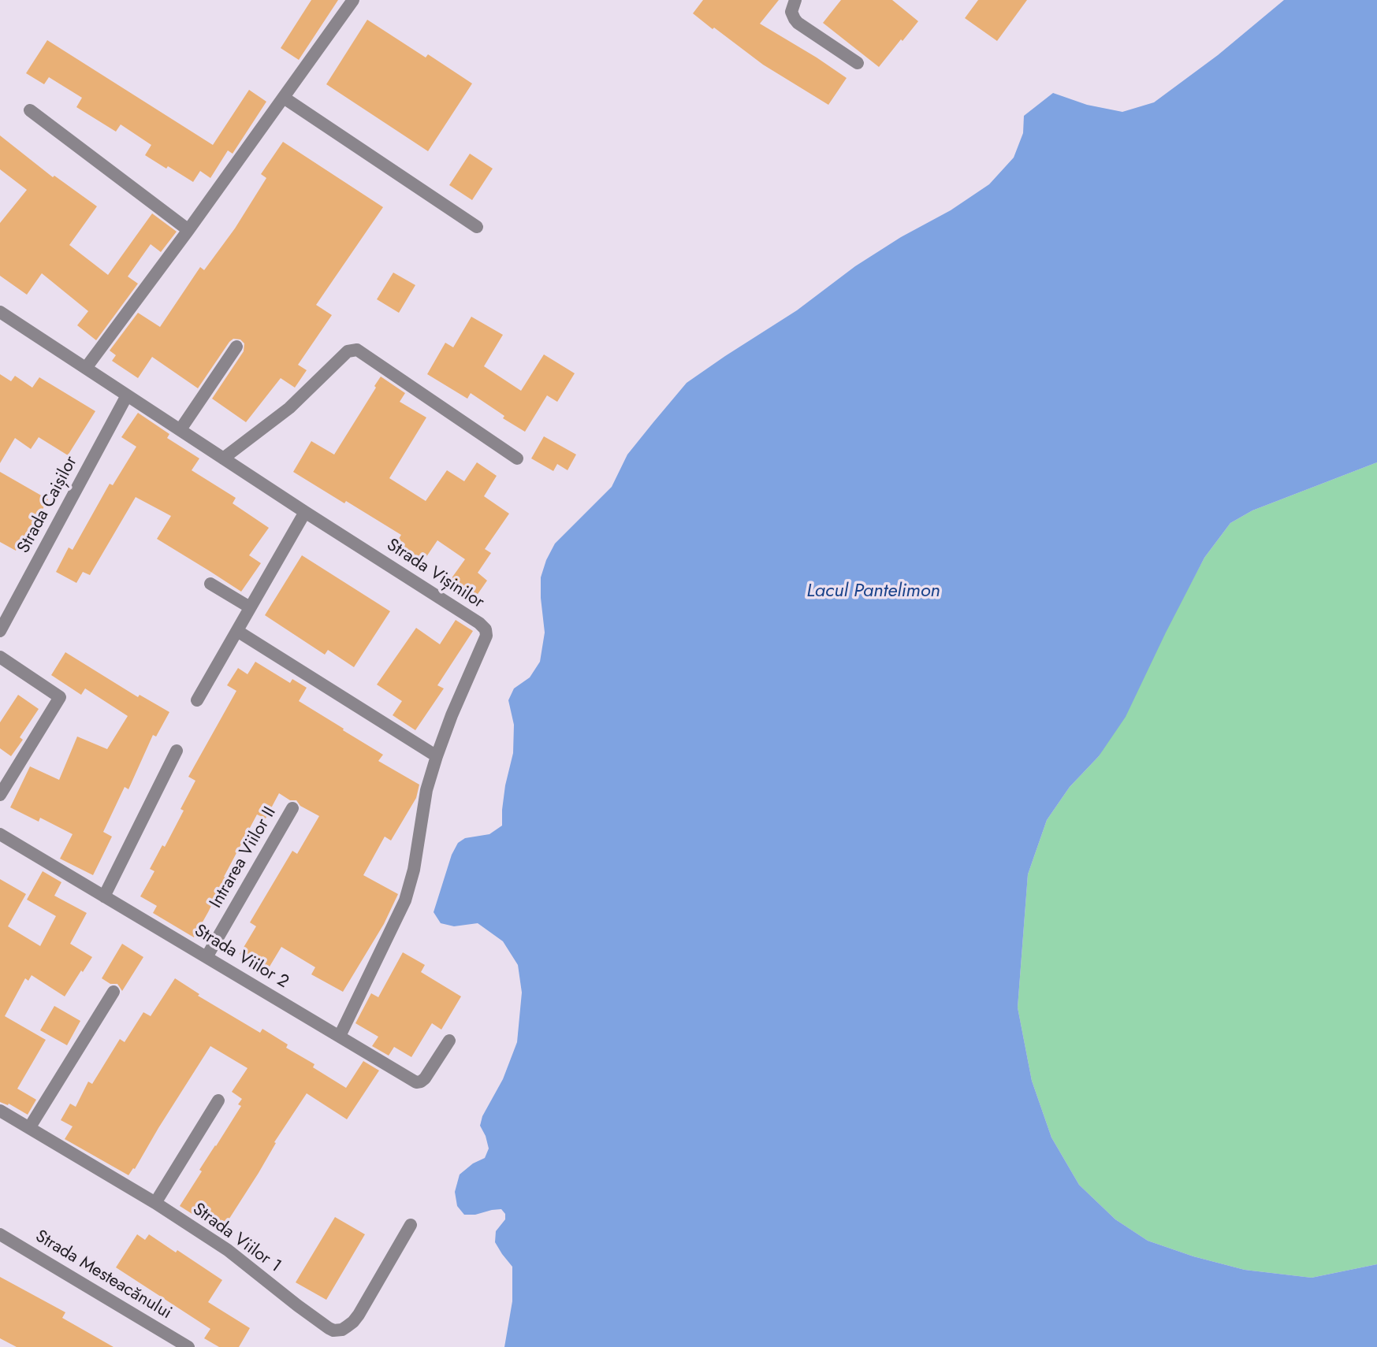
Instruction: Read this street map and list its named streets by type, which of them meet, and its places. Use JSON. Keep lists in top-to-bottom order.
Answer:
{
  "streets": {
    "street": [
      "Strada Caișilor",
      "Strada Vișinilor",
      "Intrarea Viilor II",
      "Strada Viilor 2",
      "Strada Viilor 1",
      "Strada Mesteacănului"
    ]
  },
  "crossings": [
    ["Strada Caișilor", "Strada Vișinilor"],
    ["Strada Vișinilor", "Strada Viilor 2"],
    ["Intrarea Viilor II", "Strada Viilor 2"]
  ],
  "water": ["Lacul Pantelimon"]
}
